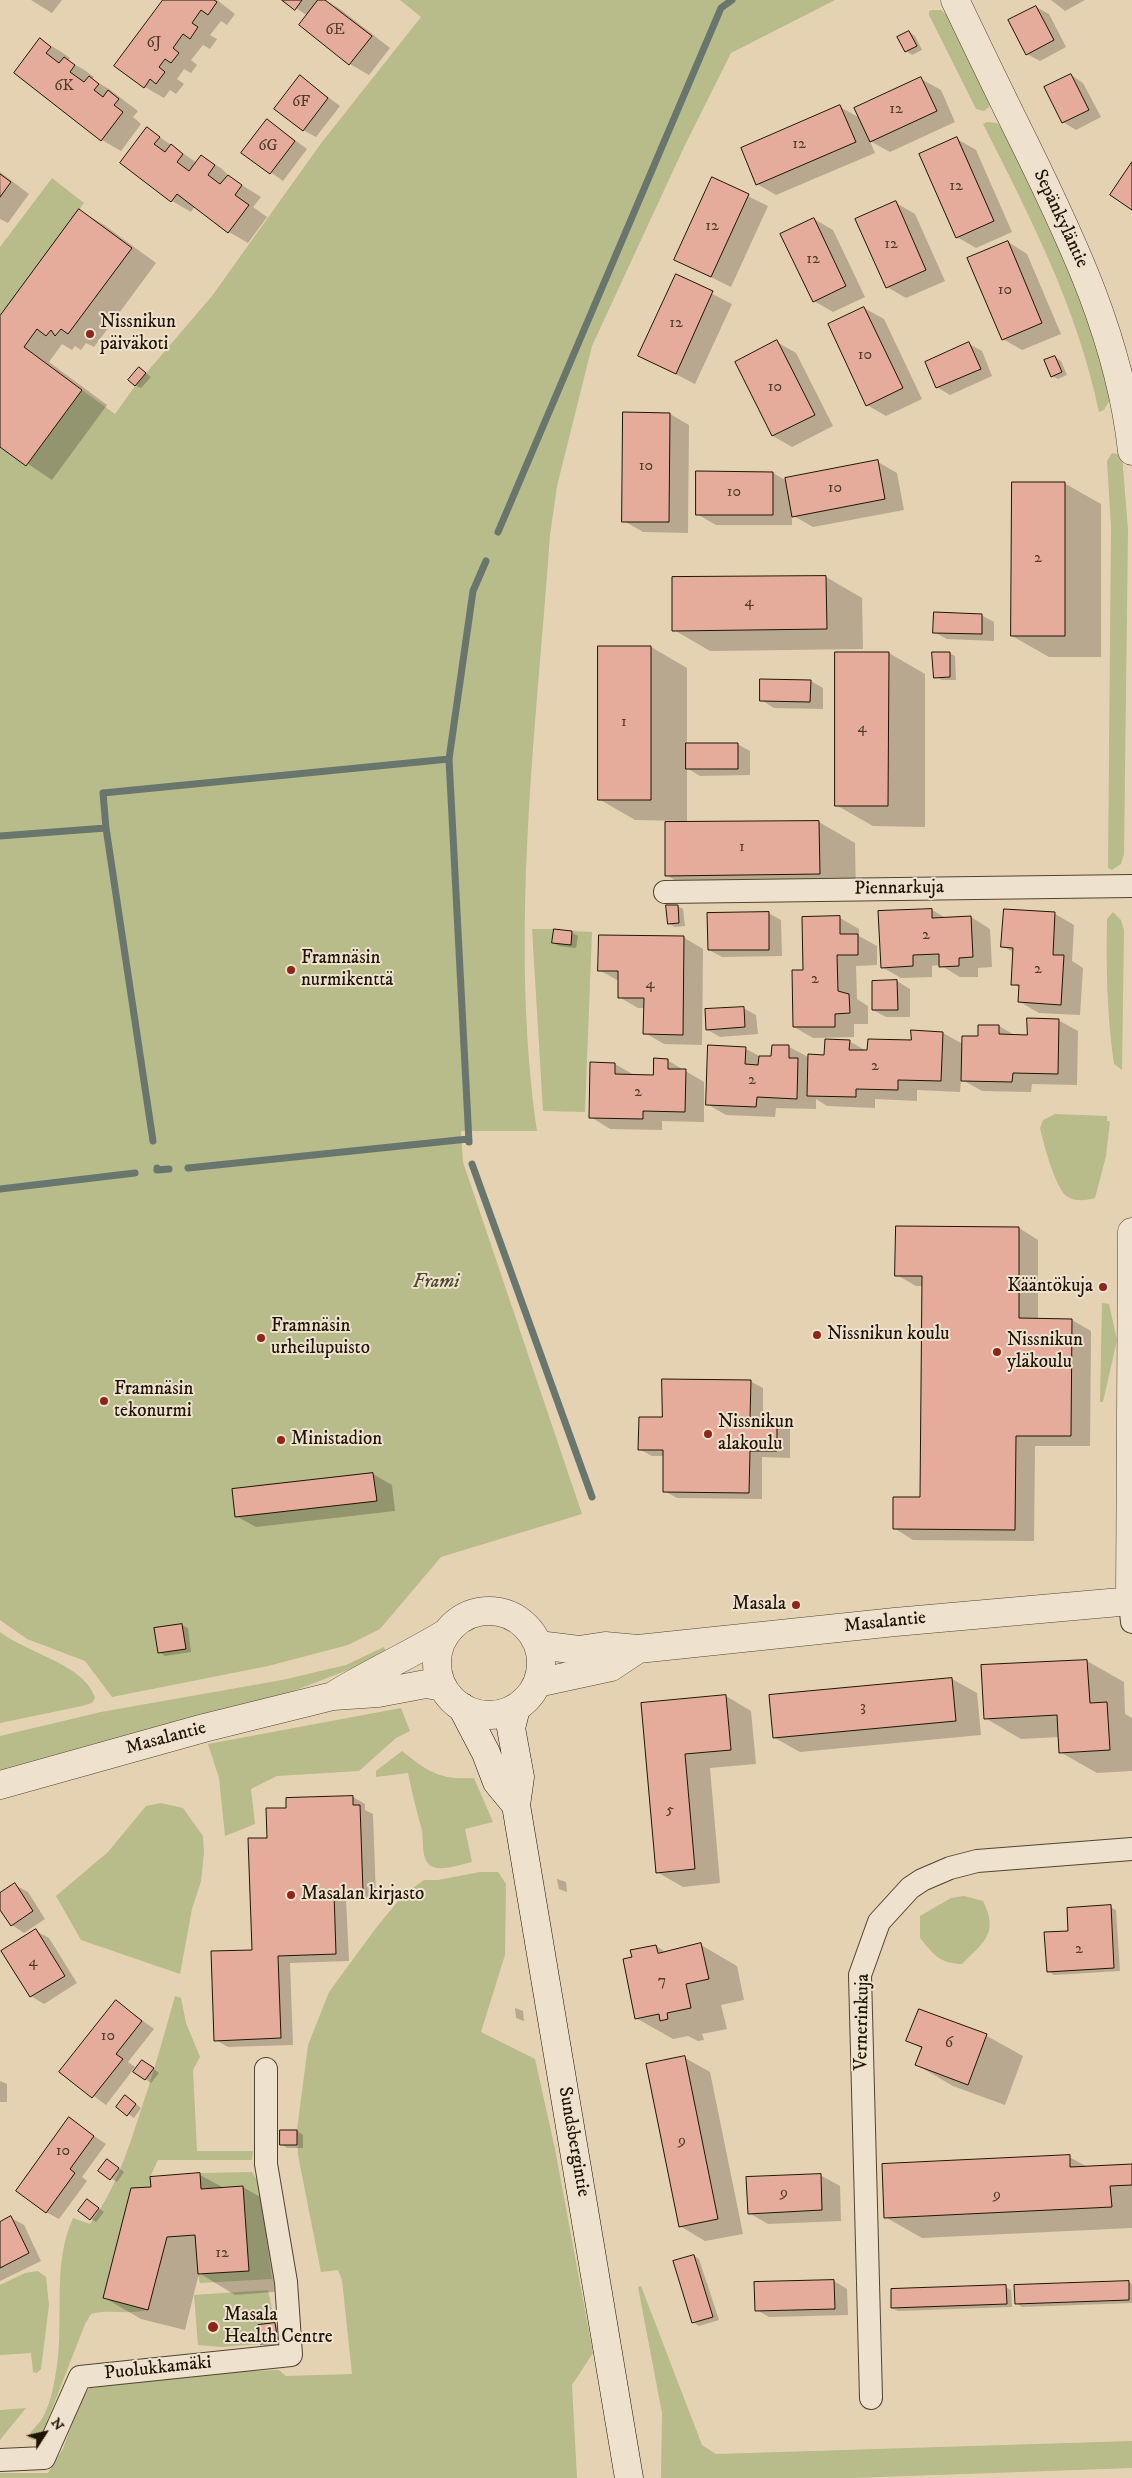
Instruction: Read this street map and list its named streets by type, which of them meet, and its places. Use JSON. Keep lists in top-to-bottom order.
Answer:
{
  "streets": {
    "street": [
      "Sepänkyläntie",
      "Piennarkuja",
      "Masalantie",
      "Vernerinkuja",
      "Sundsbergintie",
      "Puolukkamäki"
    ]
  },
  "crossings": [
    ["Masalantie", "Sundsbergintie"]
  ],
  "parks": ["Frami"],
  "places": [
    "Nissnikun päiväkoti",
    "Framnäsin nurmikenttä",
    "Kääntökuja",
    "Nissnikun koulu",
    "Framnäsin urheilupuisto",
    "Nissnikun yläkoulu",
    "Framnäsin tekonurmi",
    "Nissnikun alakoulu",
    "Ministadion",
    "Masala",
    "Masalan kirjasto",
    "Masala Health Centre"
  ],
  "house_numbers": [
    "6E",
    "6J",
    "6K",
    "6F",
    "12",
    "12",
    "6G",
    "12",
    "12",
    "12",
    "12",
    "10",
    "12",
    "10",
    "10",
    "10",
    "10",
    "10",
    "2",
    "4",
    "1",
    "4",
    "1",
    "2",
    "2",
    "2",
    "4",
    "2",
    "2",
    "2",
    "3",
    "5",
    "2",
    "4",
    "7",
    "10",
    "6",
    "9",
    "10",
    "9",
    "9",
    "12"
  ],
  "north": "top right"
}
